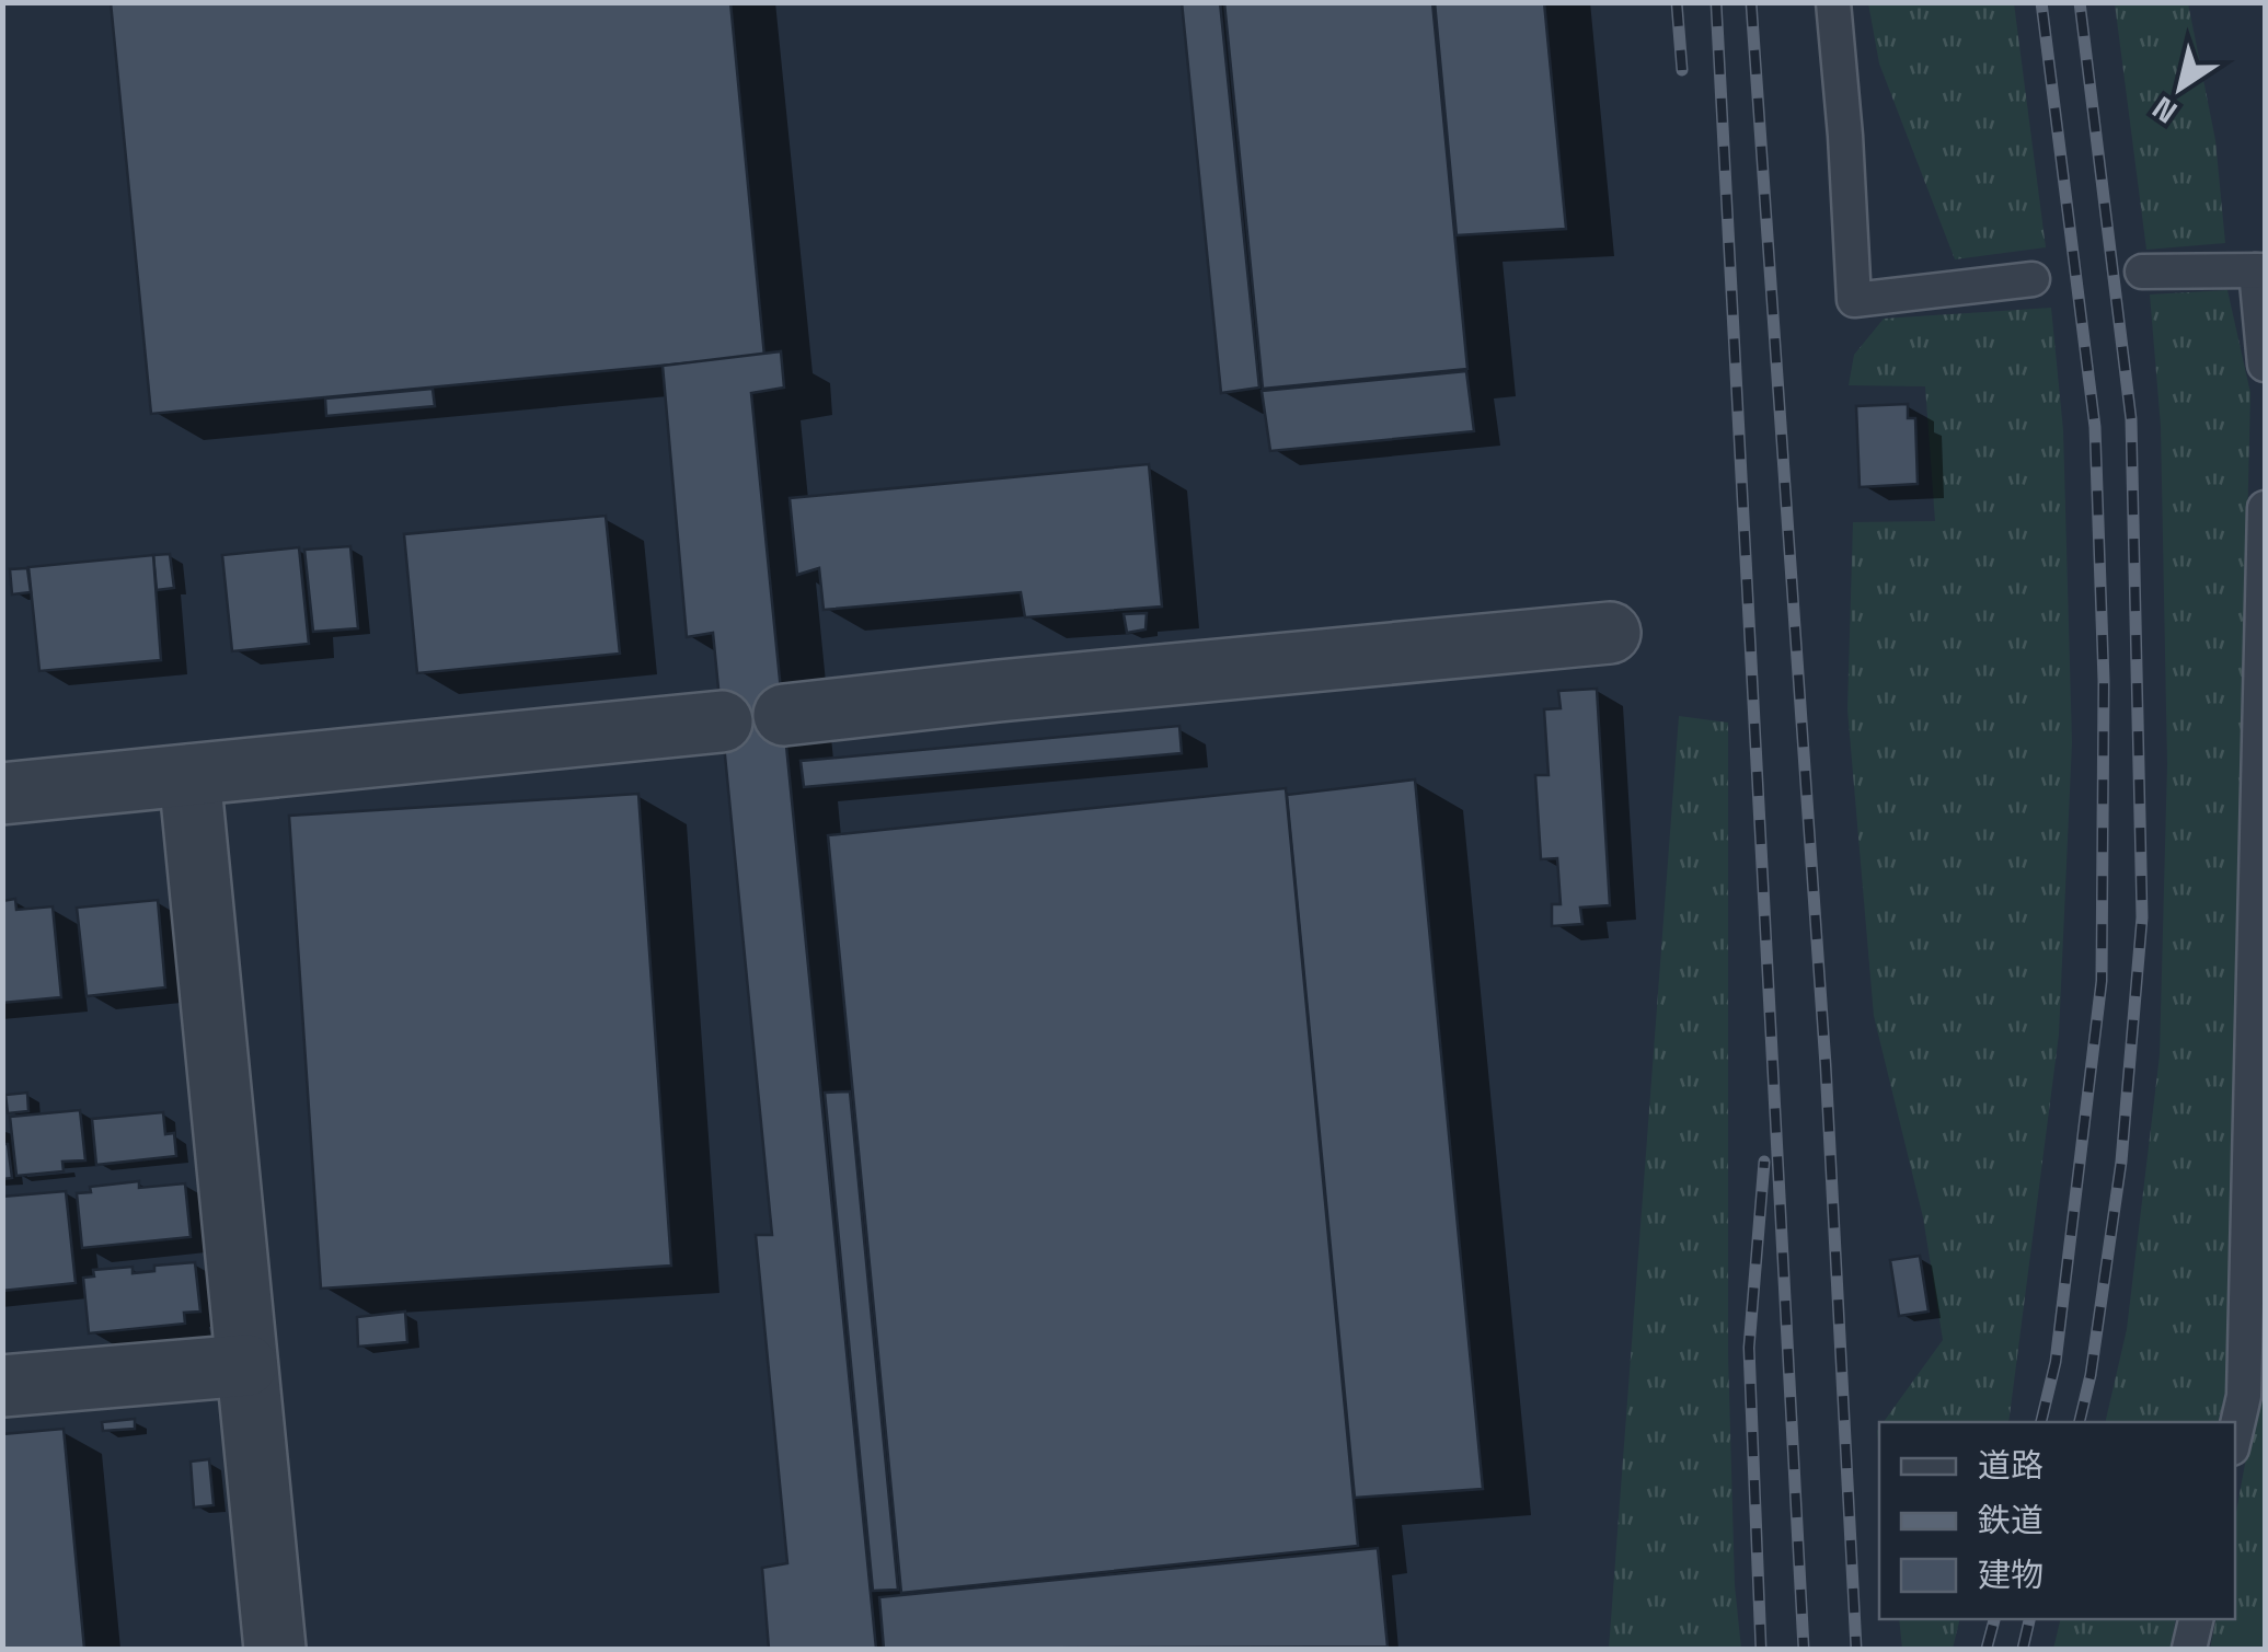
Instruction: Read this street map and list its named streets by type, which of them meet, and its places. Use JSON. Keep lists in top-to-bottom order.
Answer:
{
  "legend": ["道路", "鉄道", "建物"],
  "north": "bottom left"
}
